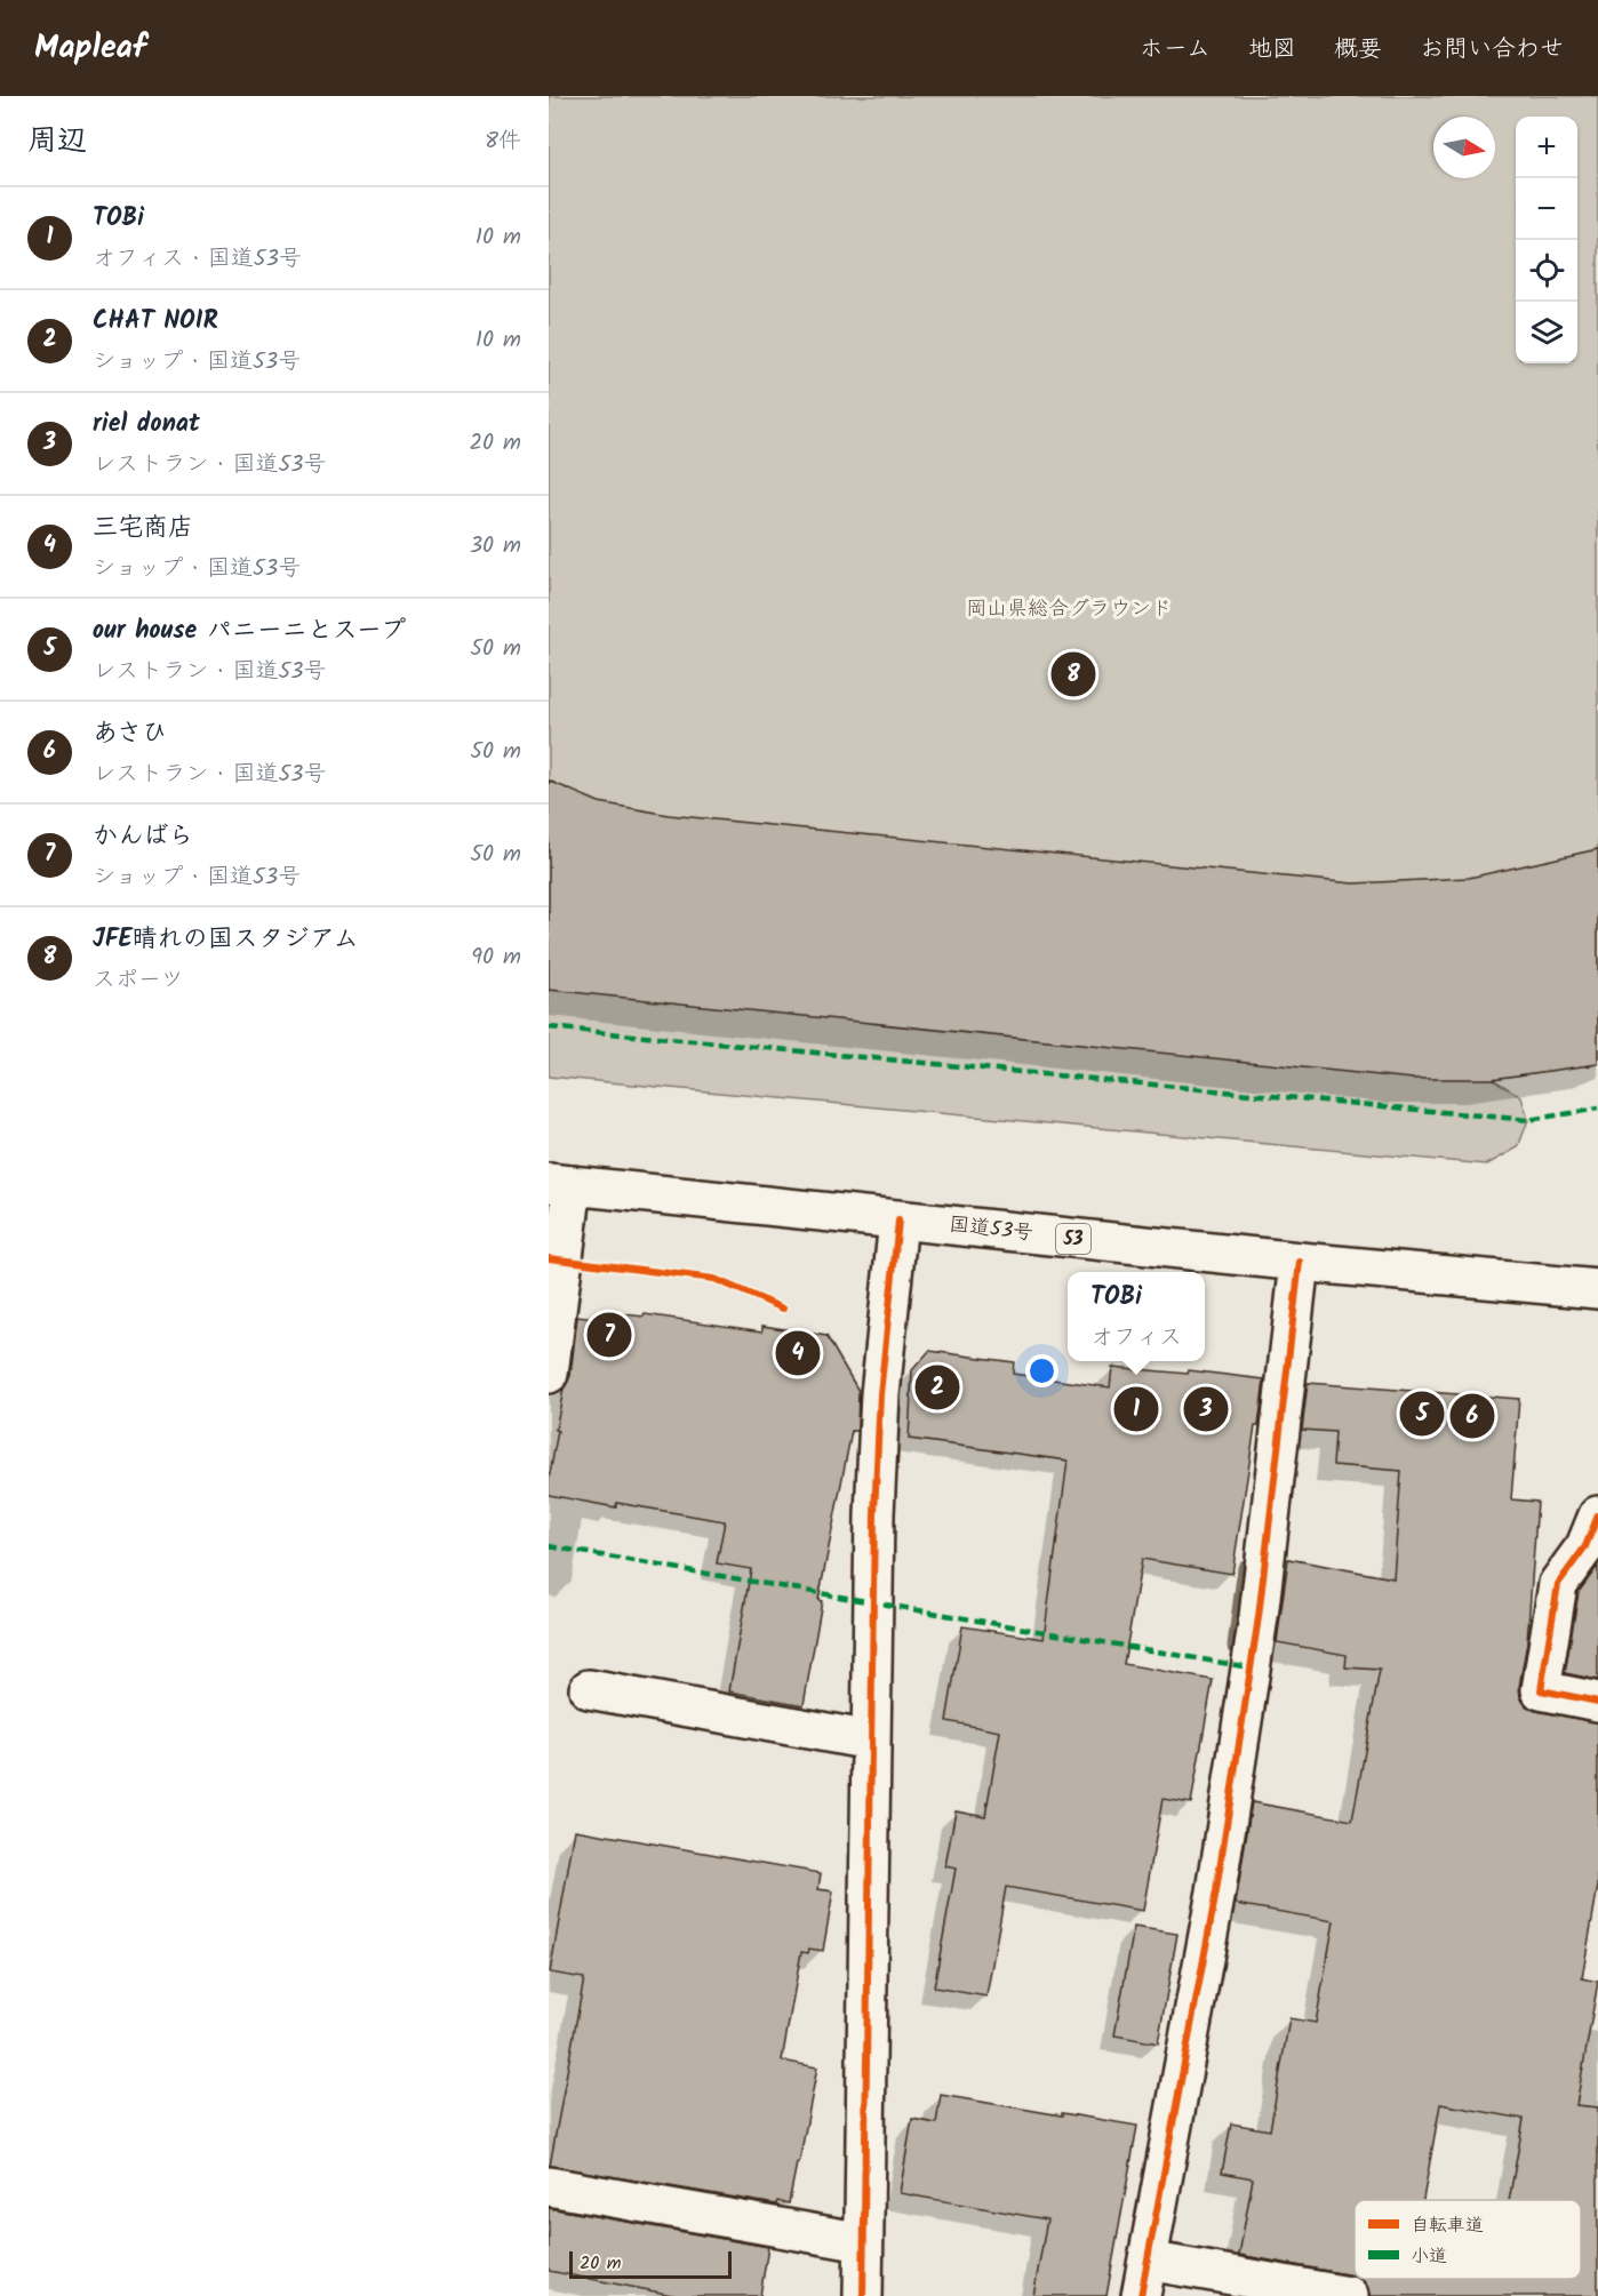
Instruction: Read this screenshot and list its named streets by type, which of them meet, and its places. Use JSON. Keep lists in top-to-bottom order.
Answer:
{
  "streets": {
    "main road": ["国道53号", "53"]
  },
  "parks": ["岡山県総合グラウンド"],
  "legend": ["自転車道", "小道"],
  "scale_bar": "20 m",
  "north": "right",
  "page": {
    "header": "Mapleaf",
    "nav": [
      "ホーム",
      "地図",
      "概要",
      "お問い合わせ"
    ],
    "heading": ["周辺", "8件"],
    "map_buttons": ["+", "−"],
    "list": [
      {
        "mark": "1",
        "name": "TOBi",
        "note": "オフィス · 国道53号",
        "value": "10 m"
      },
      {
        "mark": "2",
        "name": "CHAT NOIR",
        "note": "ショップ · 国道53号",
        "value": "10 m"
      },
      {
        "mark": "3",
        "name": "riel donat",
        "note": "レストラン · 国道53号",
        "value": "20 m"
      },
      {
        "mark": "4",
        "name": "三宅商店",
        "note": "ショップ · 国道53号",
        "value": "30 m"
      },
      {
        "mark": "5",
        "name": "our house パニーニとスープ",
        "note": "レストラン · 国道53号",
        "value": "50 m"
      },
      {
        "mark": "6",
        "name": "あさひ",
        "note": "レストラン · 国道53号",
        "value": "50 m"
      },
      {
        "mark": "7",
        "name": "かんばら",
        "note": "ショップ · 国道53号",
        "value": "50 m"
      },
      {
        "mark": "8",
        "name": "JFE晴れの国スタジアム",
        "note": "スポーツ",
        "value": "90 m"
      }
    ],
    "pins": [
      "8",
      "7",
      "4",
      "2",
      "1",
      "3",
      "5",
      "6"
    ],
    "popup": ["TOBi", "オフィス"],
    "scale": "20 m"
  }
}
